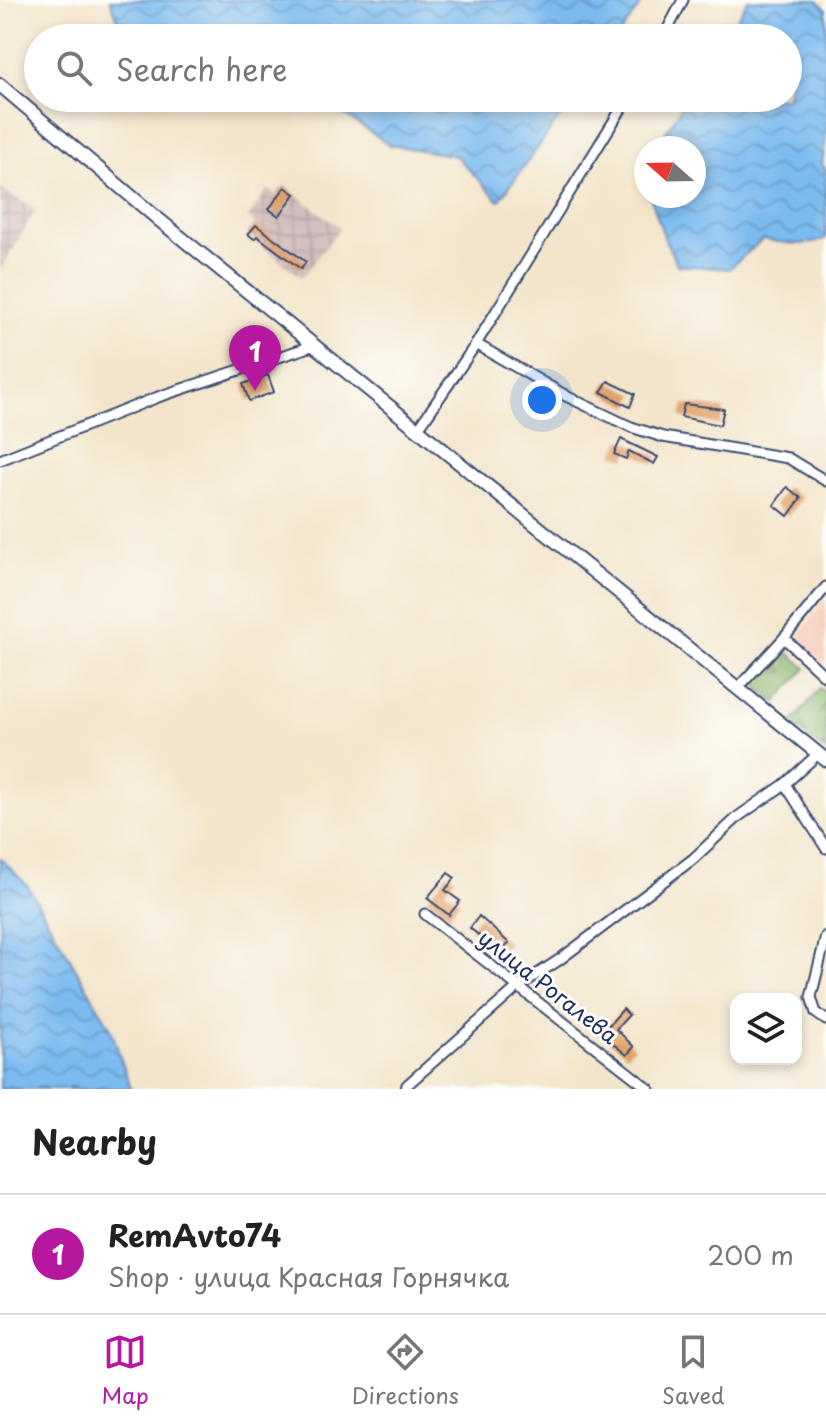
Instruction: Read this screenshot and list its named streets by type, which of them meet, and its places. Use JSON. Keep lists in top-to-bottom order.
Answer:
{
  "streets": {
    "street": ["улица Рогалева"]
  },
  "north": "left",
  "page": {
    "search": "Search here",
    "pins": "1",
    "heading": "Nearby",
    "list": [
      {
        "mark": "1",
        "name": "RemAvto74",
        "note": "Shop · улица Красная Горнячка",
        "value": "200 m"
      }
    ],
    "nav": ["Map", "Directions", "Saved"]
  }
}
